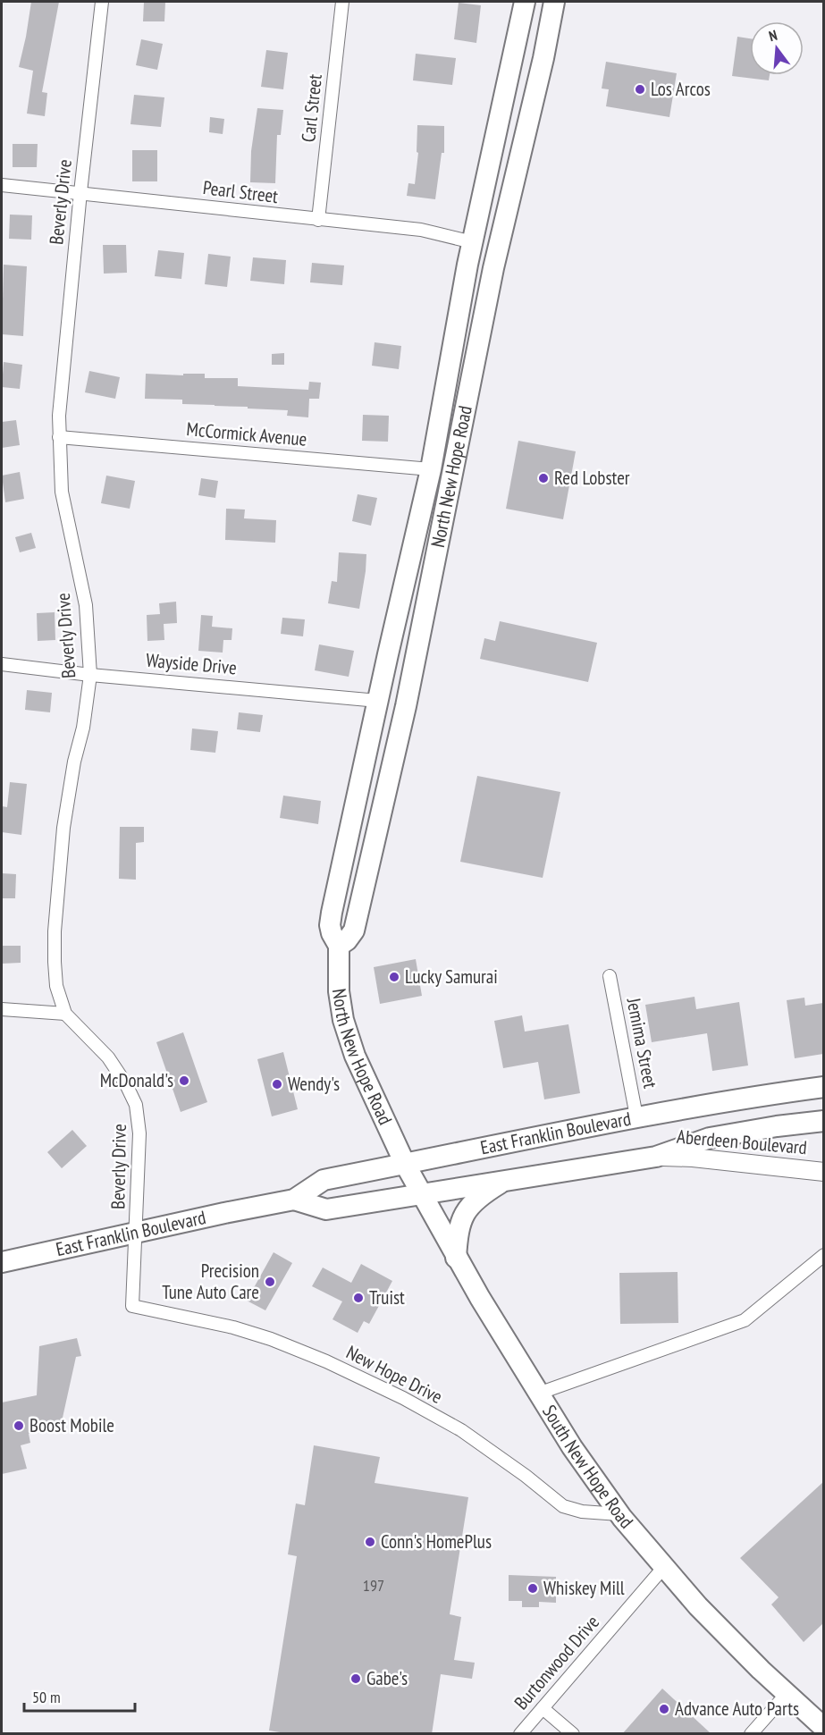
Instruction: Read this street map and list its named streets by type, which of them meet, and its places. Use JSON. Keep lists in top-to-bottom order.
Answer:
{
  "streets": {
    "main road": [
      "North New Hope Road",
      "East Franklin Boulevard",
      "Aberdeen Boulevard",
      "South New Hope Road"
    ],
    "street": [
      "Carl Street",
      "Pearl Street",
      "Beverly Drive",
      "McCormick Avenue",
      "Wayside Drive",
      "Jemima Street",
      "New Hope Drive",
      "Burtonwood Drive"
    ]
  },
  "crossings": [
    ["Carl Street", "Pearl Street"],
    ["Pearl Street", "Beverly Drive"],
    ["Pearl Street", "North New Hope Road"],
    ["Beverly Drive", "McCormick Avenue"],
    ["Beverly Drive", "Wayside Drive"],
    ["Beverly Drive", "East Franklin Boulevard"],
    ["Beverly Drive", "New Hope Drive"],
    ["McCormick Avenue", "North New Hope Road"],
    ["North New Hope Road", "Wayside Drive"],
    ["North New Hope Road", "East Franklin Boulevard"],
    ["North New Hope Road", "South New Hope Road"],
    ["Jemima Street", "East Franklin Boulevard"],
    ["East Franklin Boulevard", "Aberdeen Boulevard"],
    ["East Franklin Boulevard", "South New Hope Road"],
    ["New Hope Drive", "South New Hope Road"],
    ["South New Hope Road", "Burtonwood Drive"]
  ],
  "places": [
    "Los Arcos",
    "Red Lobster",
    "Lucky Samurai",
    "McDonald's",
    "Wendy's",
    "Precision Tune Auto Care",
    "Truist",
    "Boost Mobile",
    "Conn's HomePlus",
    "Whiskey Mill",
    "Gabe's",
    "Advance Auto Parts"
  ],
  "house_numbers": ["197"],
  "scale_bar": "50 m",
  "north": "top"
}
